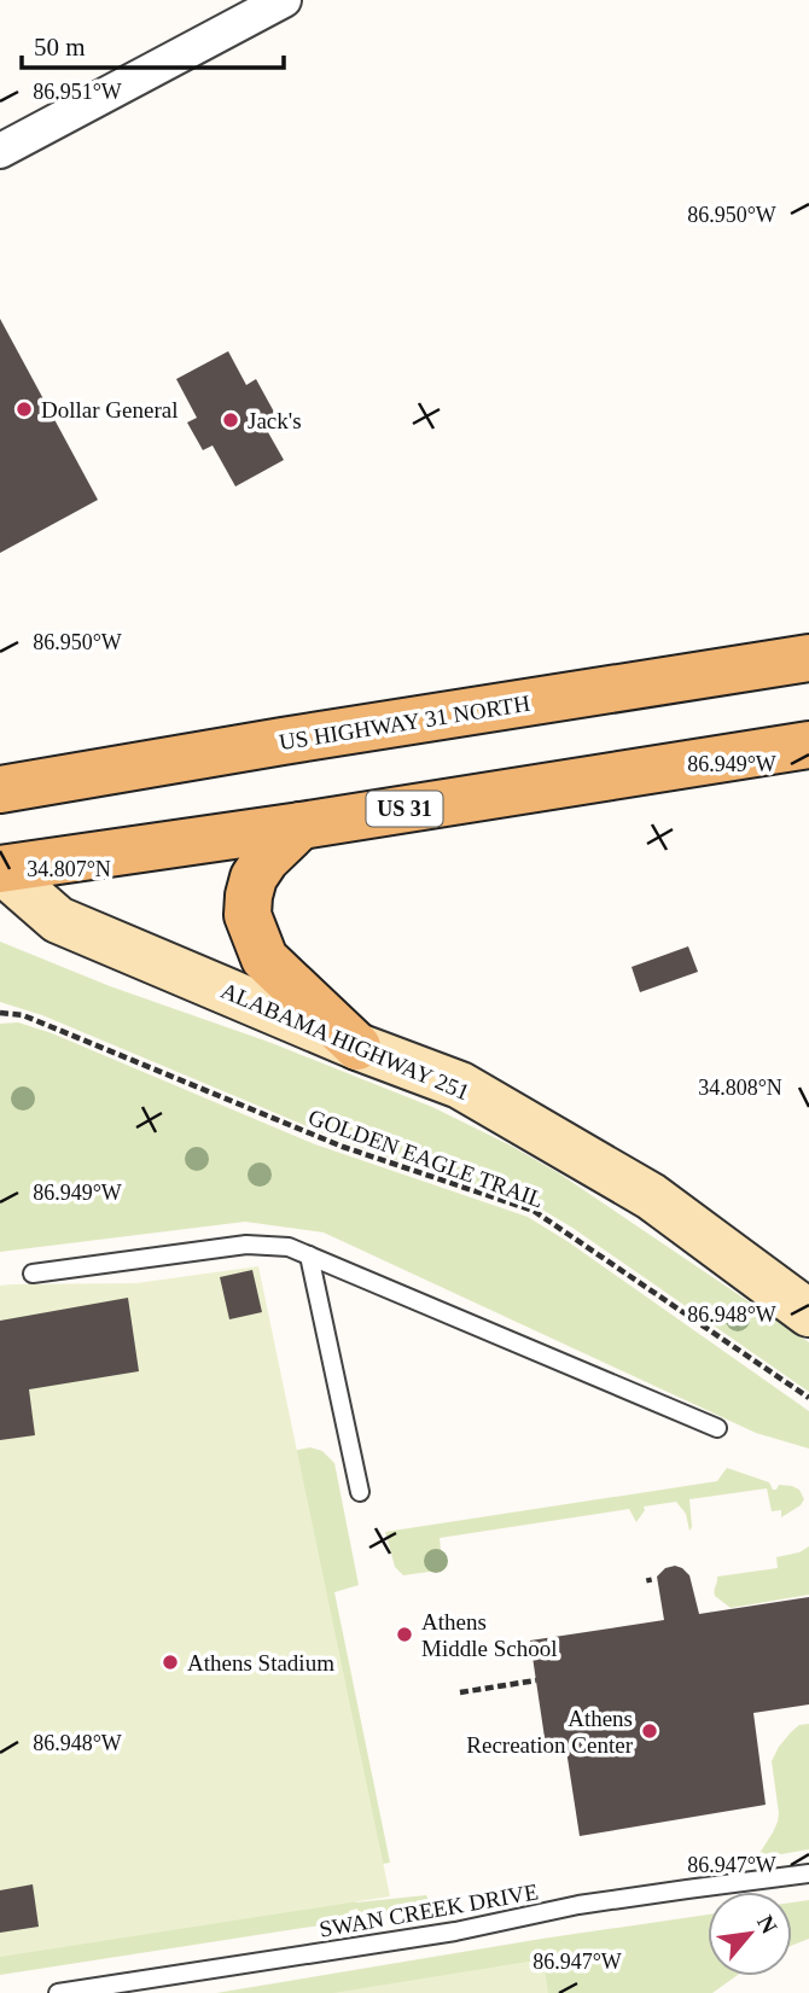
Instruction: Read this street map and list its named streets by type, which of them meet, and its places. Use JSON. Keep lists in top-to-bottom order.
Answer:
{
  "streets": {
    "main road": ["US HIGHWAY 31 NORTH", "US 31", "ALABAMA HIGHWAY 251"],
    "lane": ["SWAN CREEK DRIVE"],
    "path": ["GOLDEN EAGLE TRAIL"]
  },
  "crossings": [
    ["US 31", "ALABAMA HIGHWAY 251"]
  ],
  "places": [
    "Dollar General",
    "Jack's",
    "Athens Middle School",
    "Athens Stadium",
    "Athens Recreation Center"
  ],
  "scale_bar": "50 m",
  "north": "top right",
  "coordinates": [
    "86.951°W",
    "86.950°W",
    "86.949°W",
    "34.807°N",
    "34.808°N",
    "86.948°W",
    "86.947°W"
  ]
}
